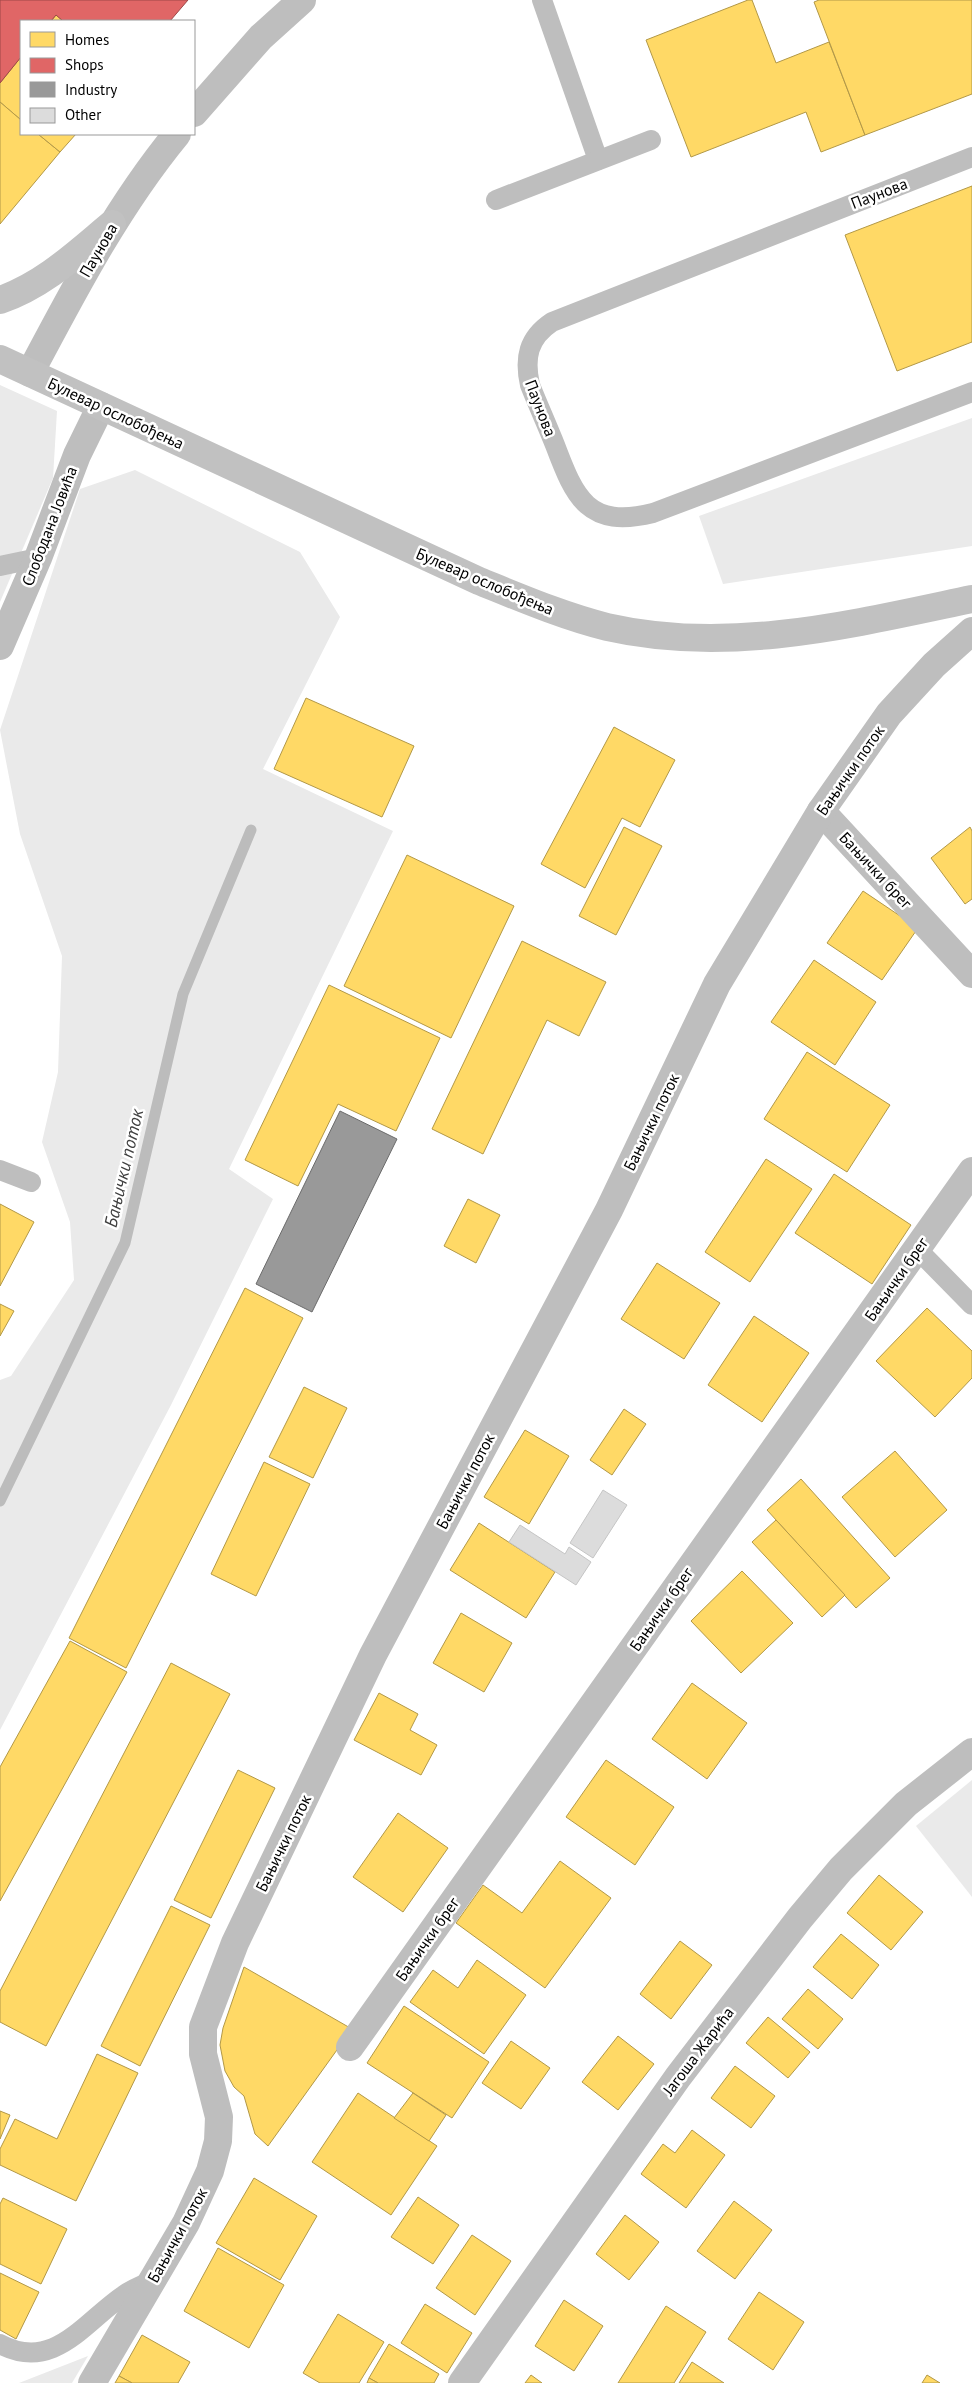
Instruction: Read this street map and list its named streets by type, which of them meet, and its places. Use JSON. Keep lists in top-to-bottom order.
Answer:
{
  "streets": {
    "main road": ["Булевар ослобођења"],
    "street": [
      "Паунова",
      "Слободана Јовића",
      "Бањички поток",
      "Бањички брег",
      "Јагоша Жарића"
    ]
  },
  "crossings": [
    ["Паунова", "Булевар ослобођења"],
    ["Булевар ослобођења", "Слободана Јовића"],
    ["Бањички поток", "Бањички брег"]
  ],
  "water": ["Бањички поток"],
  "legend": [
    "Homes",
    "Shops",
    "Industry",
    "Other"
  ]
}
